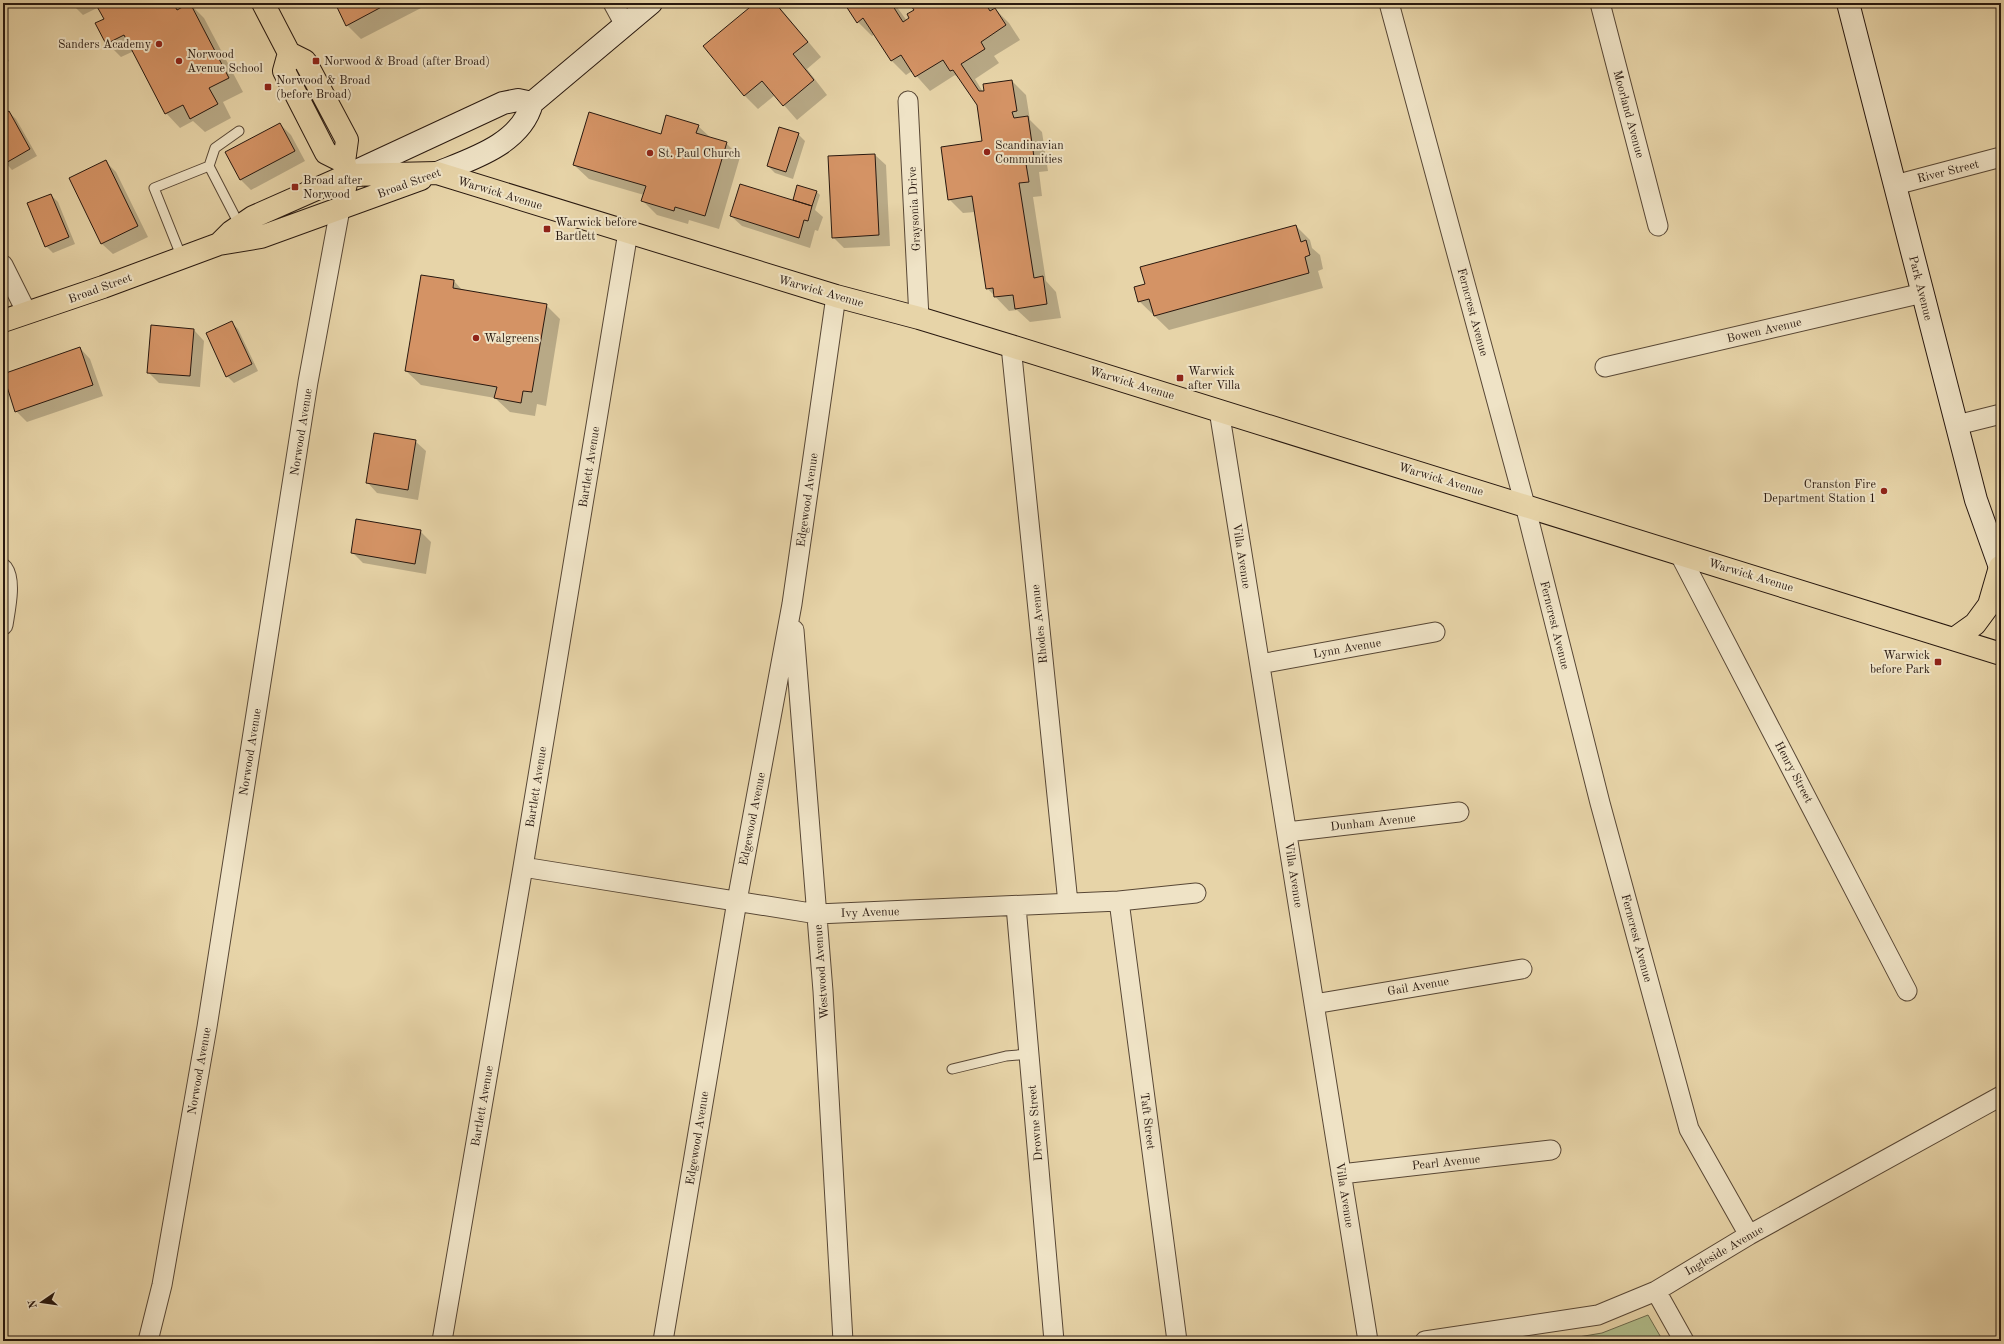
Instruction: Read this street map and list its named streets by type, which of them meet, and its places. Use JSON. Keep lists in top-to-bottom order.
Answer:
{
  "streets": {
    "main road": [
      "Broad Street",
      "Warwick Avenue",
      "Park Avenue",
      "Norwood Avenue"
    ],
    "street": [
      "Moorland Avenue",
      "River Street",
      "Graysonia Drive",
      "Ferncrest Avenue",
      "Bowen Avenue",
      "Bartlett Avenue",
      "Edgewood Avenue",
      "Villa Avenue",
      "Rhodes Avenue",
      "Lynn Avenue",
      "Henry Street",
      "Dunham Avenue",
      "Ivy Avenue",
      "Westwood Avenue",
      "Gail Avenue",
      "Taft Street",
      "Drowne Street",
      "Pearl Avenue",
      "Ingleside Avenue"
    ]
  },
  "crossings": [
    ["River Street", "Park Avenue"],
    ["Broad Street", "Warwick Avenue"],
    ["Broad Street", "Norwood Avenue"],
    ["Warwick Avenue", "Graysonia Drive"],
    ["Warwick Avenue", "Ferncrest Avenue"],
    ["Warwick Avenue", "Norwood Avenue"],
    ["Warwick Avenue", "Bartlett Avenue"],
    ["Warwick Avenue", "Edgewood Avenue"],
    ["Warwick Avenue", "Villa Avenue"],
    ["Warwick Avenue", "Rhodes Avenue"],
    ["Warwick Avenue", "Henry Street"],
    ["Park Avenue", "Bowen Avenue"],
    ["Ferncrest Avenue", "Ingleside Avenue"],
    ["Bartlett Avenue", "Ivy Avenue"],
    ["Edgewood Avenue", "Ivy Avenue"],
    ["Edgewood Avenue", "Westwood Avenue"],
    ["Villa Avenue", "Lynn Avenue"],
    ["Villa Avenue", "Dunham Avenue"],
    ["Villa Avenue", "Gail Avenue"],
    ["Villa Avenue", "Pearl Avenue"],
    ["Rhodes Avenue", "Ivy Avenue"],
    ["Ivy Avenue", "Westwood Avenue"],
    ["Ivy Avenue", "Taft Street"],
    ["Ivy Avenue", "Drowne Street"]
  ],
  "places": {
    "other": [
      "Sanders Academy",
      "Norwood Avenue School",
      "Scandinavian Communities",
      "St. Paul Church",
      "Walgreens",
      "Cranston Fire Department Station 1"
    ],
    "transit": [
      "Norwood & Broad (after Broad)",
      "Norwood & Broad (before Broad)",
      "Broad after Norwood",
      "Warwick before Bartlett",
      "Warwick after Villa",
      "Warwick before Park"
    ]
  },
  "north": "left"
}
